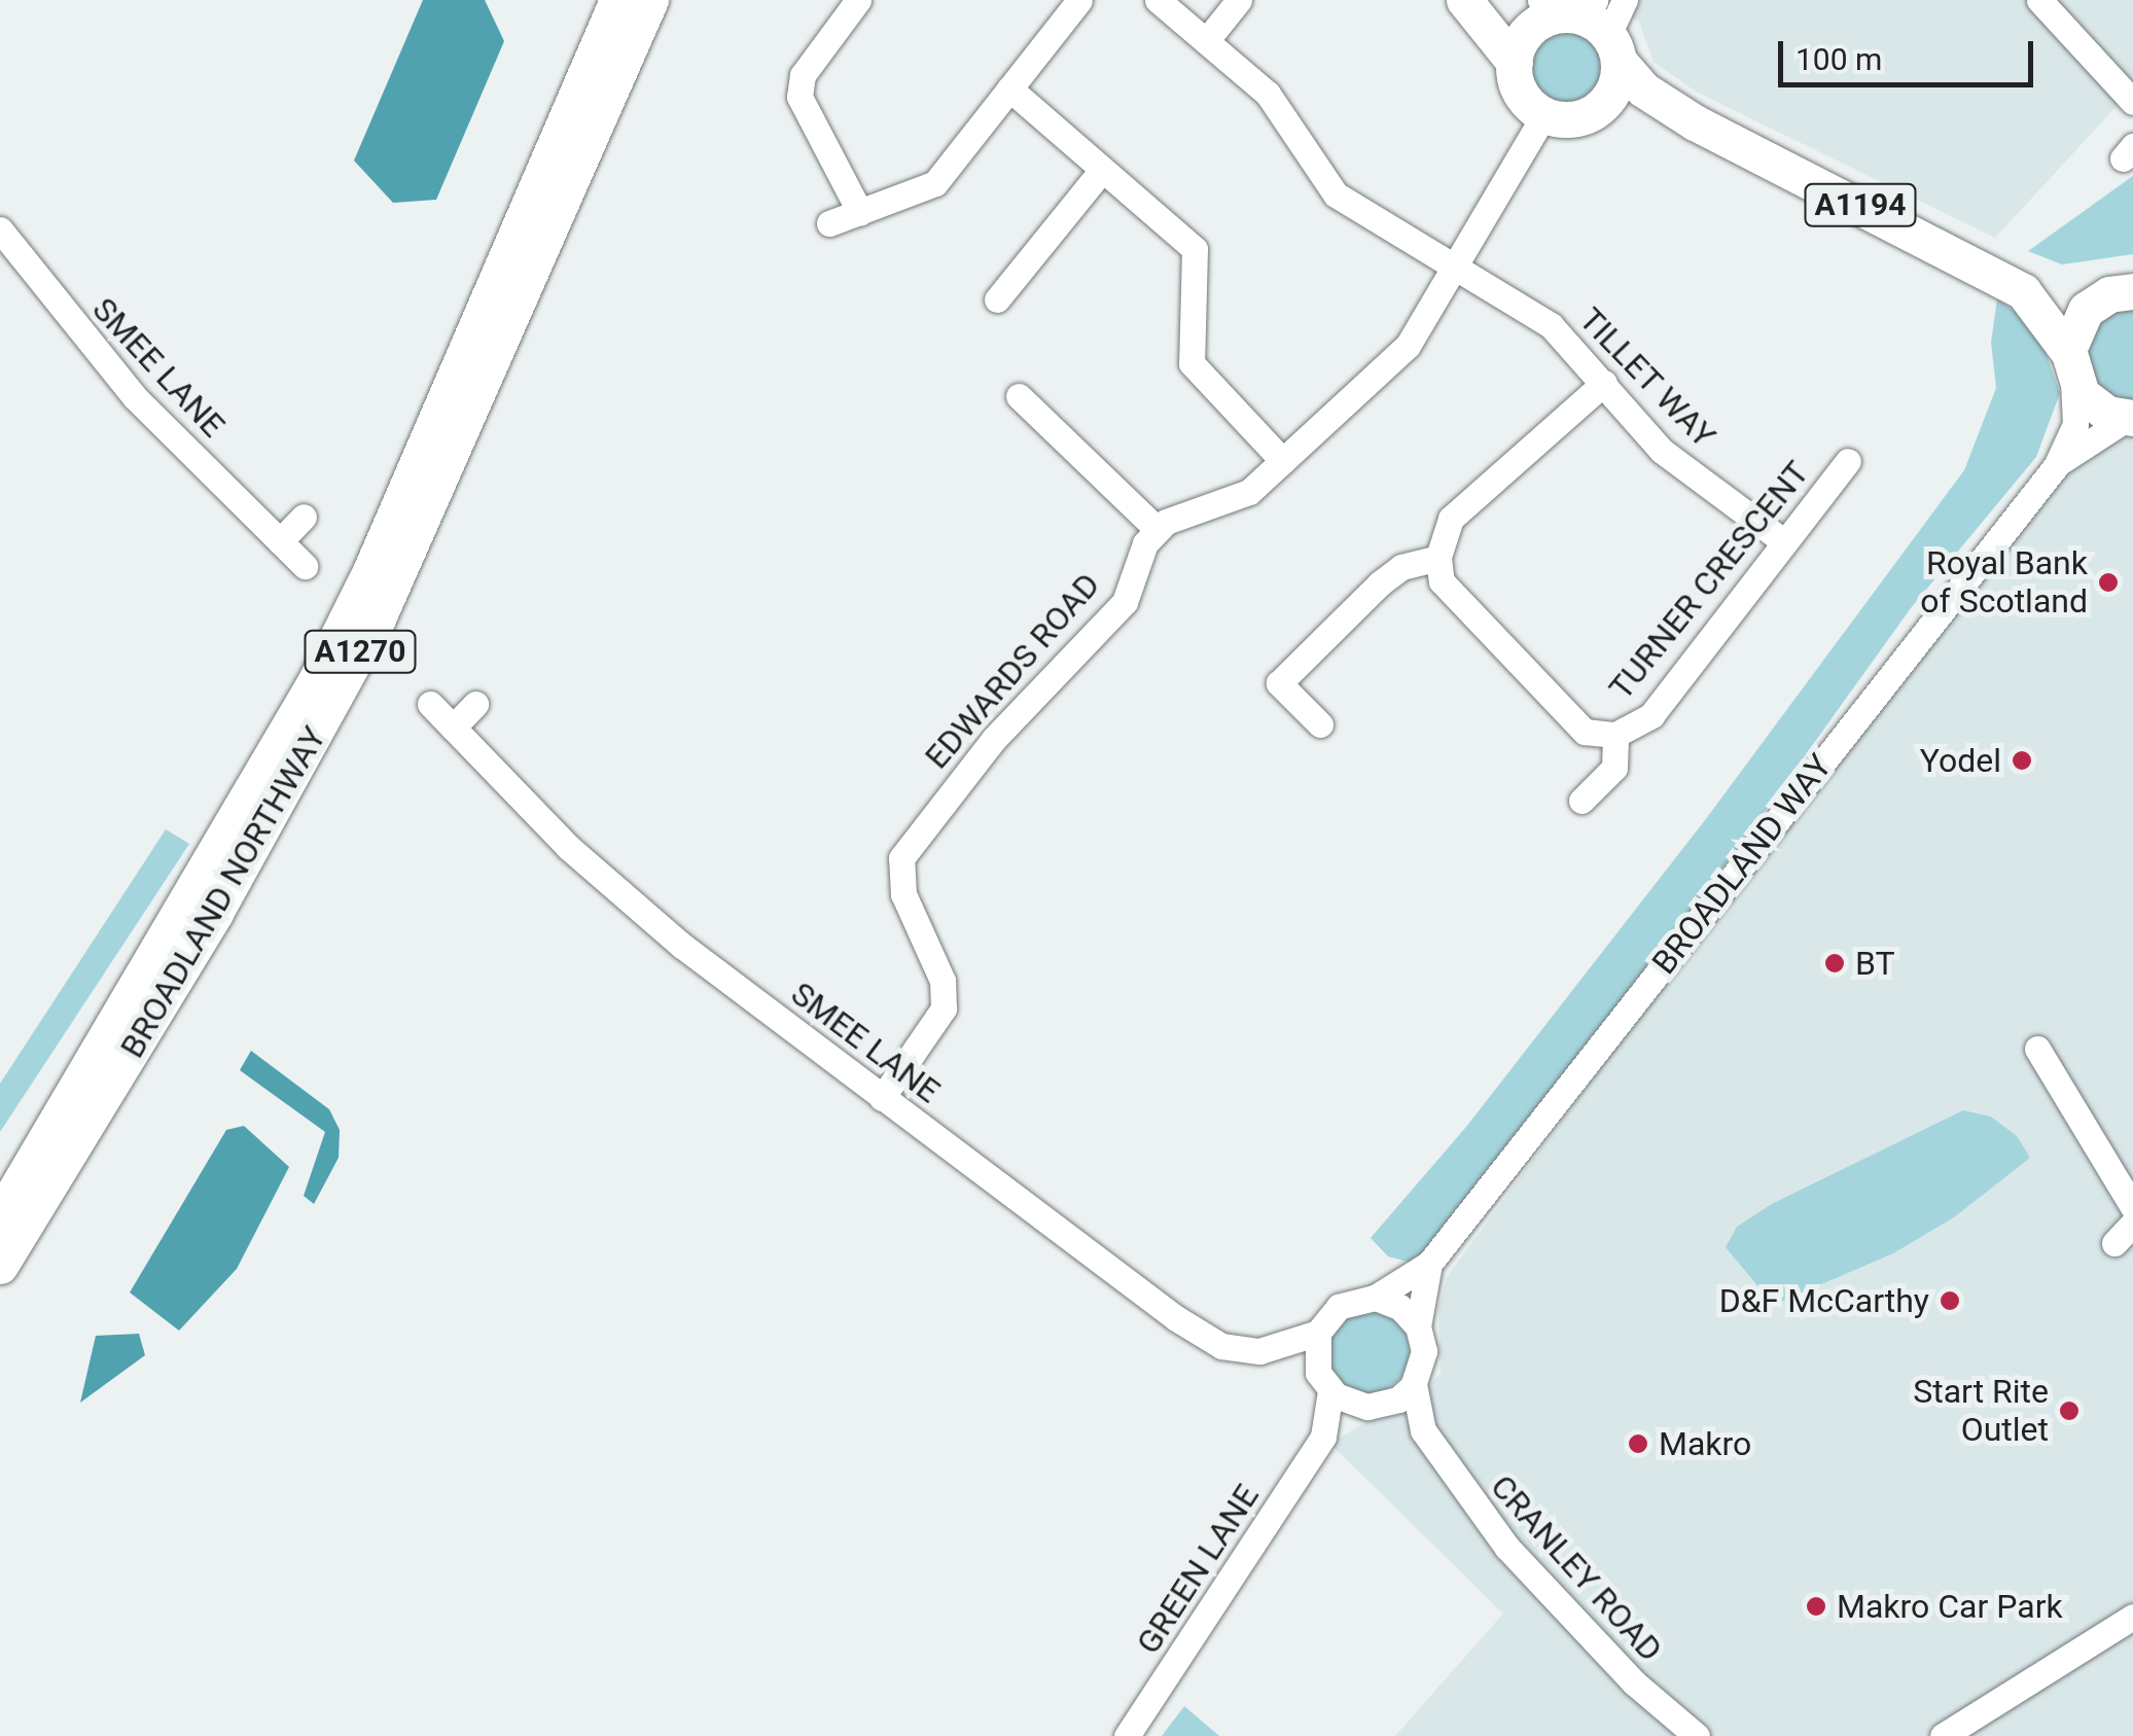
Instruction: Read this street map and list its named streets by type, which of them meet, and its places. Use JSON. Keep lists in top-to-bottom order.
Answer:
{
  "streets": {
    "highway": ["A1194", "A1270", "BROADLAND NORTHWAY"],
    "street": [
      "SMEE LANE",
      "TILLET WAY",
      "TURNER CRESCENT",
      "EDWARDS ROAD",
      "BROADLAND WAY",
      "CRANLEY ROAD",
      "GREEN LANE"
    ]
  },
  "crossings": [
    ["A1194", "BROADLAND WAY"],
    ["SMEE LANE", "EDWARDS ROAD"],
    ["SMEE LANE", "BROADLAND WAY"],
    ["SMEE LANE", "CRANLEY ROAD"],
    ["SMEE LANE", "GREEN LANE"],
    ["TILLET WAY", "TURNER CRESCENT"],
    ["BROADLAND WAY", "CRANLEY ROAD"],
    ["BROADLAND WAY", "GREEN LANE"],
    ["CRANLEY ROAD", "GREEN LANE"]
  ],
  "places": [
    "Royal Bank of Scotland",
    "Yodel",
    "BT",
    "D&F McCarthy",
    "Start Rite Outlet",
    "Makro",
    "Makro Car Park"
  ],
  "scale_bar": "100 m"
}
